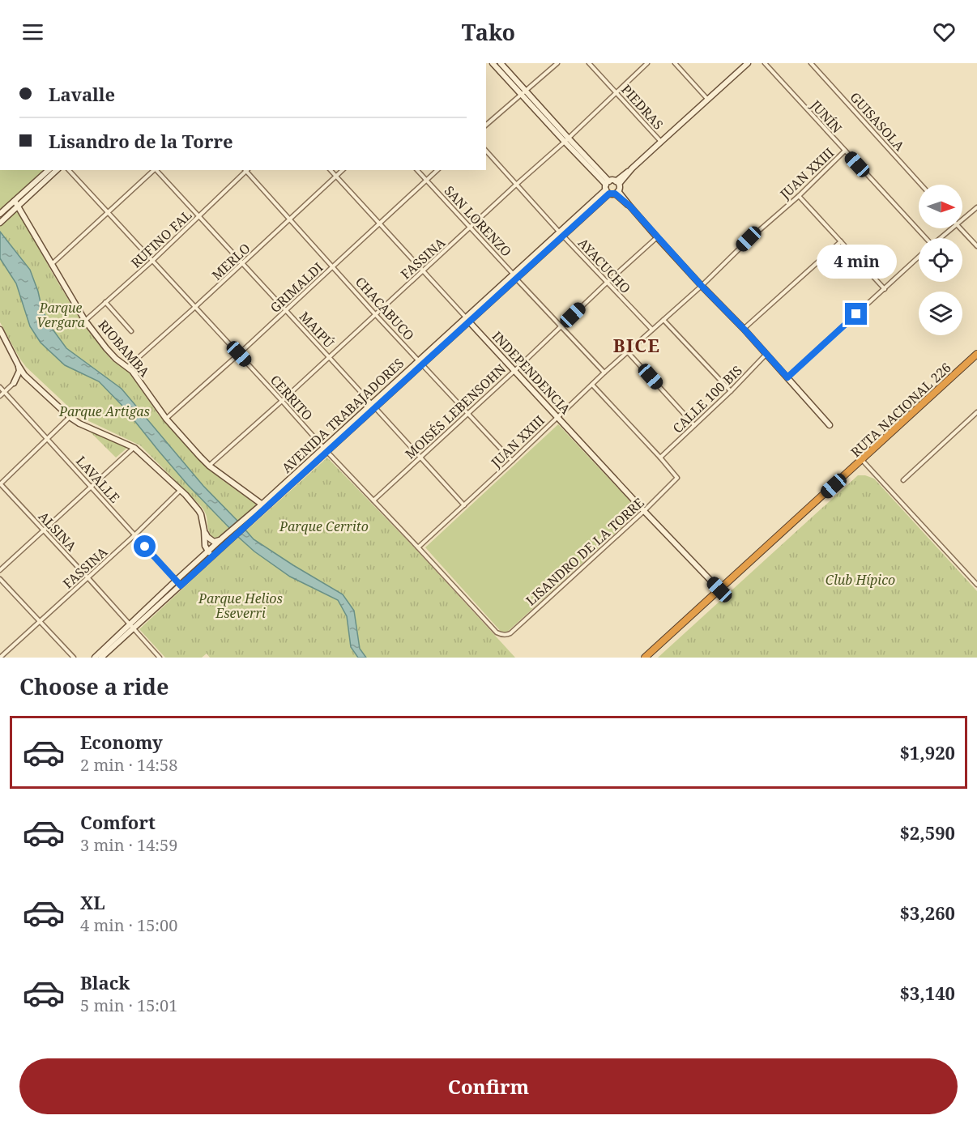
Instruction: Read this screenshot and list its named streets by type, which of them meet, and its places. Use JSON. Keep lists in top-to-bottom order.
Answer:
{
  "streets": {
    "highway": ["RUTA NACIONAL 226"],
    "main road": ["RIOBAMBA", "INDEPENDENCIA", "AVENIDA TRABAJADORES"],
    "street": [
      "PIEDRAS",
      "JUNÍN",
      "GUISASOLA",
      "JUAN XXIII",
      "SAN LORENZO",
      "RUFINO FAL",
      "FASSINA",
      "MERLO",
      "AYACUCHO",
      "GRIMALDI",
      "CHACABUCO",
      "MAIPÚ",
      "CERRITO",
      "CALLE 100 BIS",
      "MOISÉS LEBENSOHN",
      "LAVALLE",
      "ALSINA",
      "LISANDRO DE LA TORRE"
    ]
  },
  "crossings": [
    ["PIEDRAS", "FASSINA"],
    ["JUNÍN", "JUAN XXIII"],
    ["JUAN XXIII", "SAN LORENZO"],
    ["JUAN XXIII", "AYACUCHO"],
    ["JUAN XXIII", "CHACABUCO"],
    ["JUAN XXIII", "MAIPÚ"],
    ["JUAN XXIII", "INDEPENDENCIA"],
    ["JUAN XXIII", "CERRITO"],
    ["SAN LORENZO", "FASSINA"],
    ["SAN LORENZO", "GRIMALDI"],
    ["SAN LORENZO", "MOISÉS LEBENSOHN"],
    ["SAN LORENZO", "AVENIDA TRABAJADORES"],
    ["RUFINO FAL", "MAIPÚ"],
    ["RUFINO FAL", "RIOBAMBA"],
    ["RUFINO FAL", "CERRITO"],
    ["FASSINA", "AYACUCHO"],
    ["FASSINA", "CHACABUCO"],
    ["FASSINA", "MAIPÚ"],
    ["FASSINA", "RIOBAMBA"],
    ["FASSINA", "INDEPENDENCIA"],
    ["FASSINA", "CERRITO"],
    ["FASSINA", "LAVALLE"],
    ["FASSINA", "ALSINA"],
    ["MERLO", "CHACABUCO"],
    ["MERLO", "MAIPÚ"],
    ["MERLO", "RIOBAMBA"],
    ["MERLO", "INDEPENDENCIA"],
    ["MERLO", "CERRITO"],
    ["AYACUCHO", "MOISÉS LEBENSOHN"],
    ["AYACUCHO", "AVENIDA TRABAJADORES"],
    ["GRIMALDI", "CHACABUCO"],
    ["GRIMALDI", "MAIPÚ"],
    ["GRIMALDI", "RIOBAMBA"],
    ["GRIMALDI", "INDEPENDENCIA"],
    ["GRIMALDI", "CERRITO"],
    ["CHACABUCO", "MOISÉS LEBENSOHN"],
    ["CHACABUCO", "AVENIDA TRABAJADORES"],
    ["MAIPÚ", "MOISÉS LEBENSOHN"],
    ["MAIPÚ", "AVENIDA TRABAJADORES"],
    ["RIOBAMBA", "AVENIDA TRABAJADORES"],
    ["INDEPENDENCIA", "RUTA NACIONAL 226"],
    ["INDEPENDENCIA", "MOISÉS LEBENSOHN"],
    ["INDEPENDENCIA", "AVENIDA TRABAJADORES"],
    ["INDEPENDENCIA", "LISANDRO DE LA TORRE"],
    ["CERRITO", "MOISÉS LEBENSOHN"],
    ["CERRITO", "AVENIDA TRABAJADORES"],
    ["CERRITO", "LISANDRO DE LA TORRE"],
    ["CALLE 100 BIS", "LISANDRO DE LA TORRE"],
    ["AVENIDA TRABAJADORES", "LAVALLE"],
    ["AVENIDA TRABAJADORES", "ALSINA"]
  ],
  "districts": ["BICE"],
  "parks": [
    "Parque Vergara",
    "Parque Artigas",
    "Parque Cerrito",
    "Club Hípico",
    "Parque Helios Eseverri"
  ],
  "north": "right",
  "page": {
    "header": "Tako",
    "banner": ["Lavalle", "Lisandro de la Torre"],
    "bubble": "4 min",
    "heading": "Choose a ride",
    "list": [
      {
        "name": "Economy",
        "note": "2 min · 14:58",
        "value": "$1,920"
      },
      {
        "name": "Comfort",
        "note": "3 min · 14:59",
        "value": "$2,590"
      },
      {
        "name": "XL",
        "note": "4 min · 15:00",
        "value": "$3,260"
      },
      {
        "name": "Black",
        "note": "5 min · 15:01",
        "value": "$3,140"
      }
    ],
    "buttons": "Confirm"
  }
}
